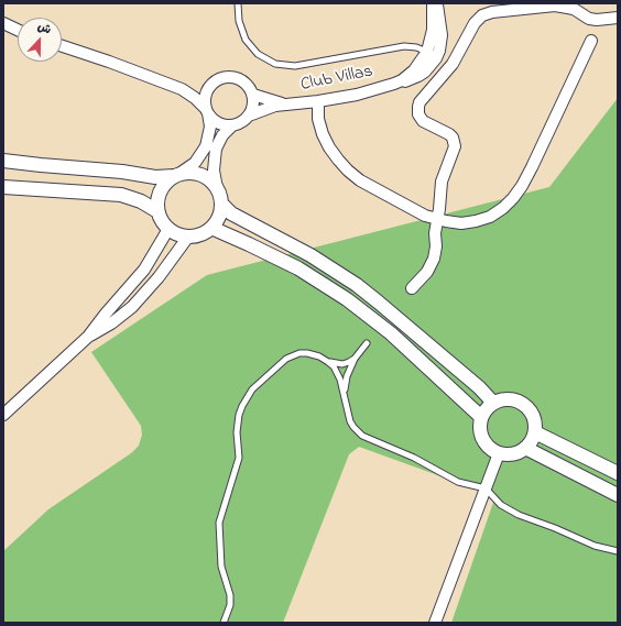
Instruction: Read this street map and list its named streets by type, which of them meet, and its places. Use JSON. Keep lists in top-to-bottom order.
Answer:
{
  "streets": {
    "street": ["Club Villas"]
  },
  "north": "top"
}
